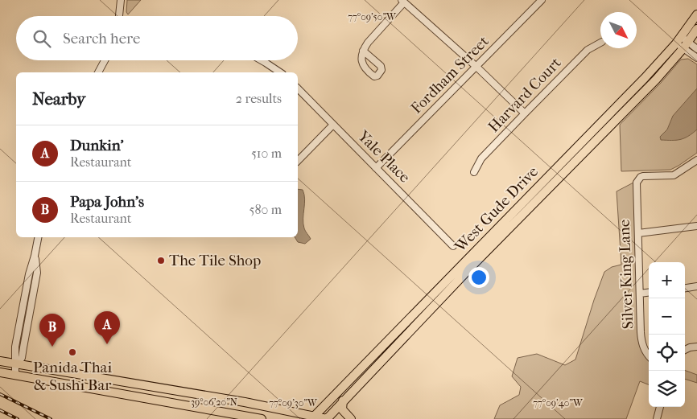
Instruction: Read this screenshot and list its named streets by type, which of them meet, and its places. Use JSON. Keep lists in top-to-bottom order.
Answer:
{
  "streets": {
    "main road": ["West Gude Drive"],
    "street": [
      "Fordham Street",
      "Harvard Court",
      "Yale Place",
      "Silver King Lane"
    ]
  },
  "crossings": [
    ["Fordham Street", "Yale Place"]
  ],
  "places": ["The Tile Shop", "Panida Thai & Sushi Bar"],
  "north": "bottom right",
  "page": {
    "search": "Search here",
    "heading": ["Nearby", "2 results"],
    "list": [
      {
        "mark": "A",
        "name": "Dunkin'",
        "note": "Restaurant",
        "value": "510 m"
      },
      {
        "mark": "B",
        "name": "Papa John's",
        "note": "Restaurant",
        "value": "580 m"
      }
    ],
    "map_buttons": ["+", "−"],
    "pins": ["A", "B"]
  },
  "coordinates": [
    "77°09'50\"W",
    "39°06'20\"N",
    "77°09'30\"W",
    "77°09'40\"W"
  ]
}
